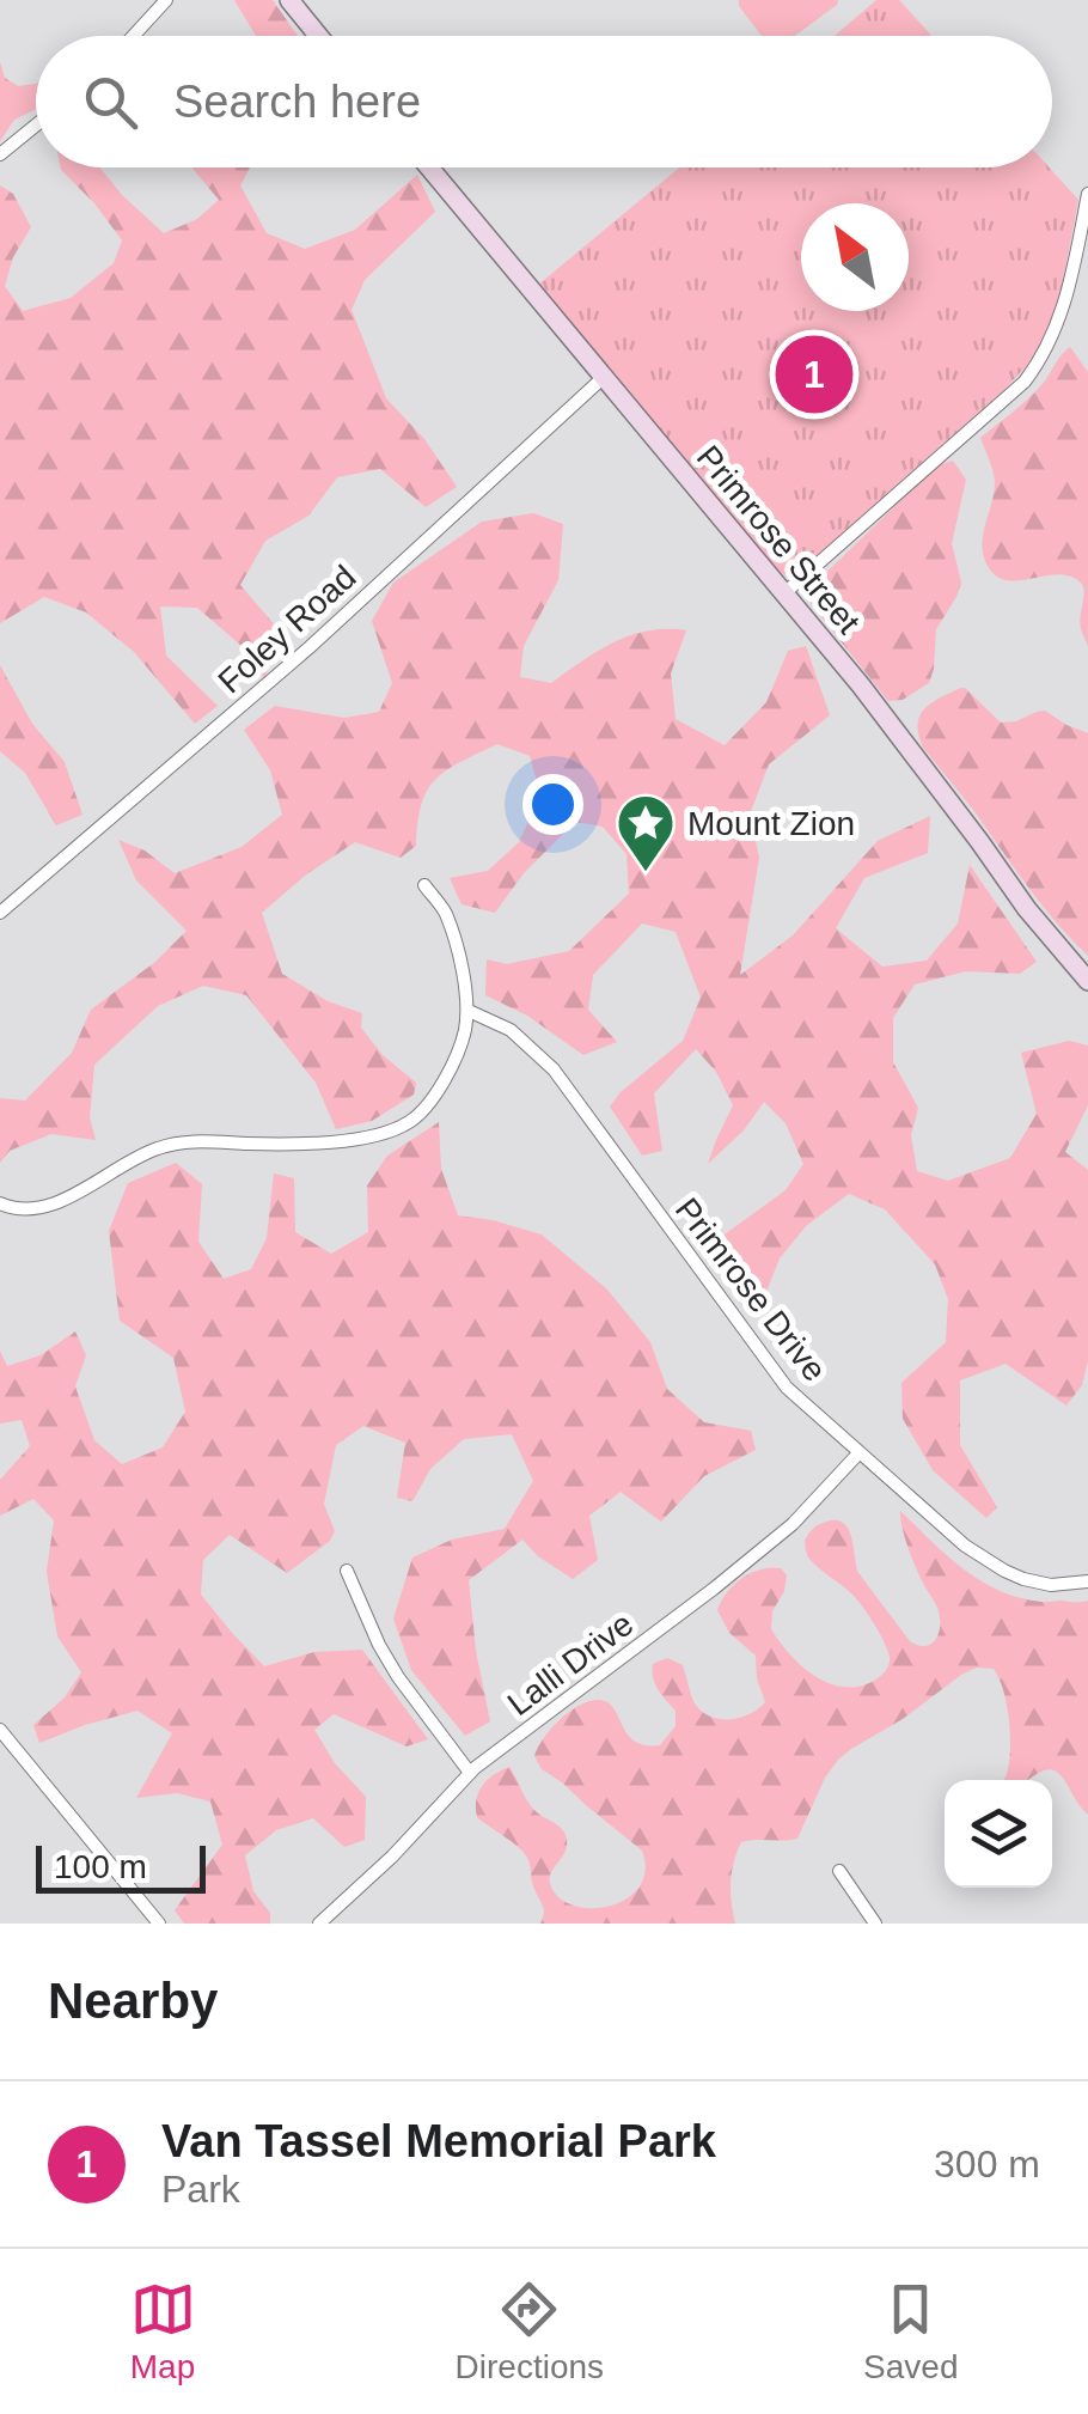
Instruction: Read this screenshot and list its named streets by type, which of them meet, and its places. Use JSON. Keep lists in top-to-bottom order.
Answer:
{
  "streets": {
    "main road": ["Primrose Street"],
    "street": ["Foley Road", "Primrose Drive", "Lalli Drive"]
  },
  "crossings": [
    ["Primrose Street", "Foley Road"],
    ["Primrose Drive", "Lalli Drive"]
  ],
  "places": {
    "place": ["Mount Zion"]
  },
  "scale_bar": "100 m",
  "north": "top left",
  "page": {
    "search": "Search here",
    "pins": "1",
    "scale": "100 m",
    "heading": "Nearby",
    "list": [
      {
        "mark": "1",
        "name": "Van Tassel Memorial Park",
        "note": "Park",
        "value": "300 m"
      }
    ],
    "nav": ["Map", "Directions", "Saved"]
  }
}
